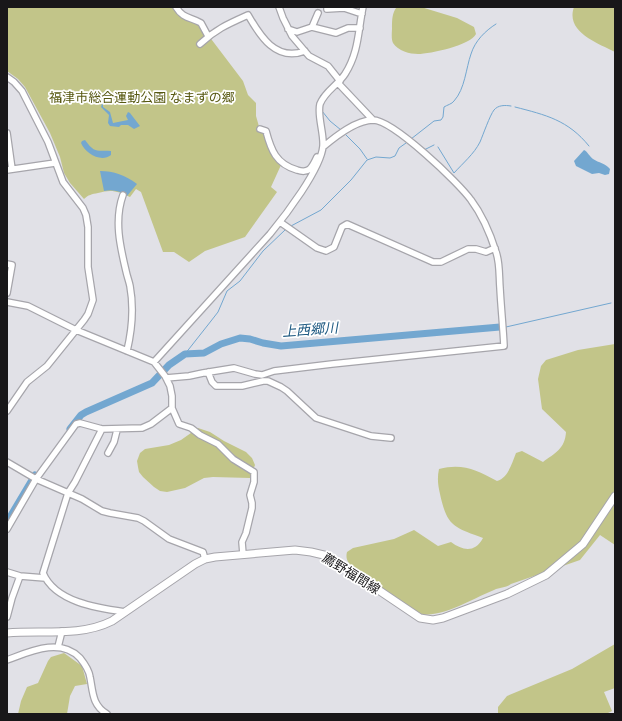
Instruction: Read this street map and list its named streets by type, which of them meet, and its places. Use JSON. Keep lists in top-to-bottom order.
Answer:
{
  "streets": {
    "main road": ["薦野福間線"]
  },
  "water": ["上西郷川"],
  "parks": ["福津市総合運動公園 なまずの郷"]
}
